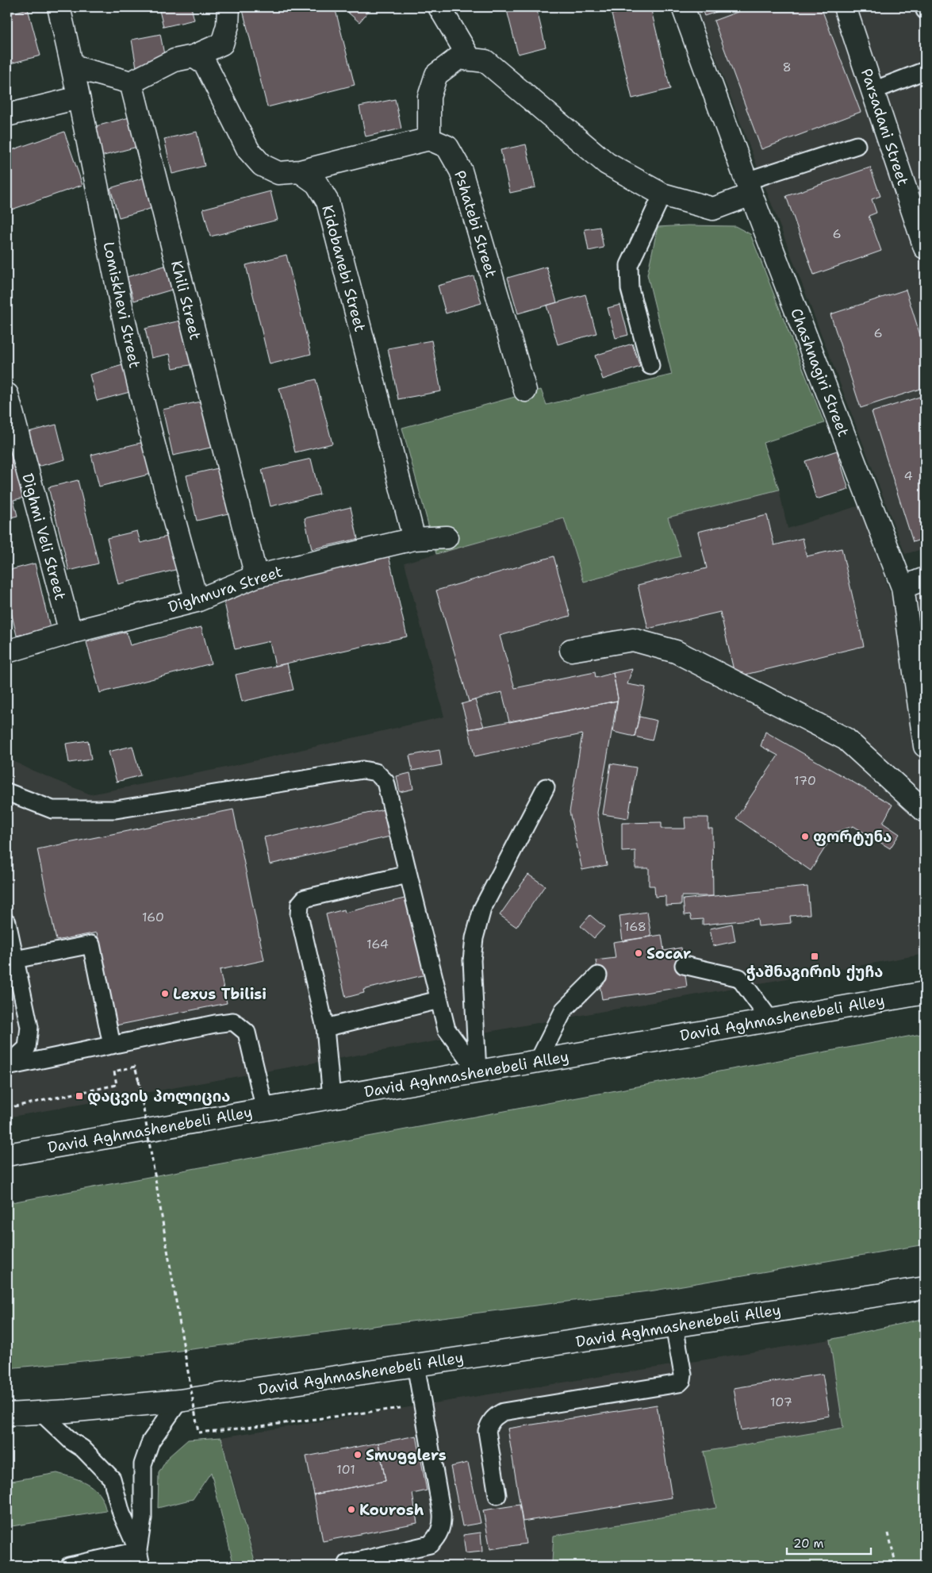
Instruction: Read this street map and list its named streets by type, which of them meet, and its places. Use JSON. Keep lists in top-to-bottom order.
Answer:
{
  "streets": {
    "main road": [
      "Parsadani Street",
      "Pshatebi Street",
      "Kidobanebi Street",
      "Khili Street",
      "Lomiskhevi Street",
      "Chashnagiri Street",
      "Dighmi Veli Street",
      "Dighmura Street",
      "David Aghmashenebeli Alley"
    ]
  },
  "crossings": [
    ["Kidobanebi Street", "Dighmura Street"],
    ["Khili Street", "Dighmura Street"],
    ["Lomiskhevi Street", "Dighmura Street"],
    ["Dighmi Veli Street", "Dighmura Street"]
  ],
  "places": {
    "other": [
      "ფორტუნა",
      "Socar",
      "Lexus Tbilisi",
      "Smugglers",
      "Kourosh"
    ],
    "transit": ["ჭაშნაგირის ქუჩა", "დაცვის პოლიცია"]
  },
  "house_numbers": [
    "8",
    "6",
    "6",
    "4",
    "170",
    "160",
    "168",
    "164",
    "107",
    "101"
  ],
  "scale_bar": "20 m"
}
